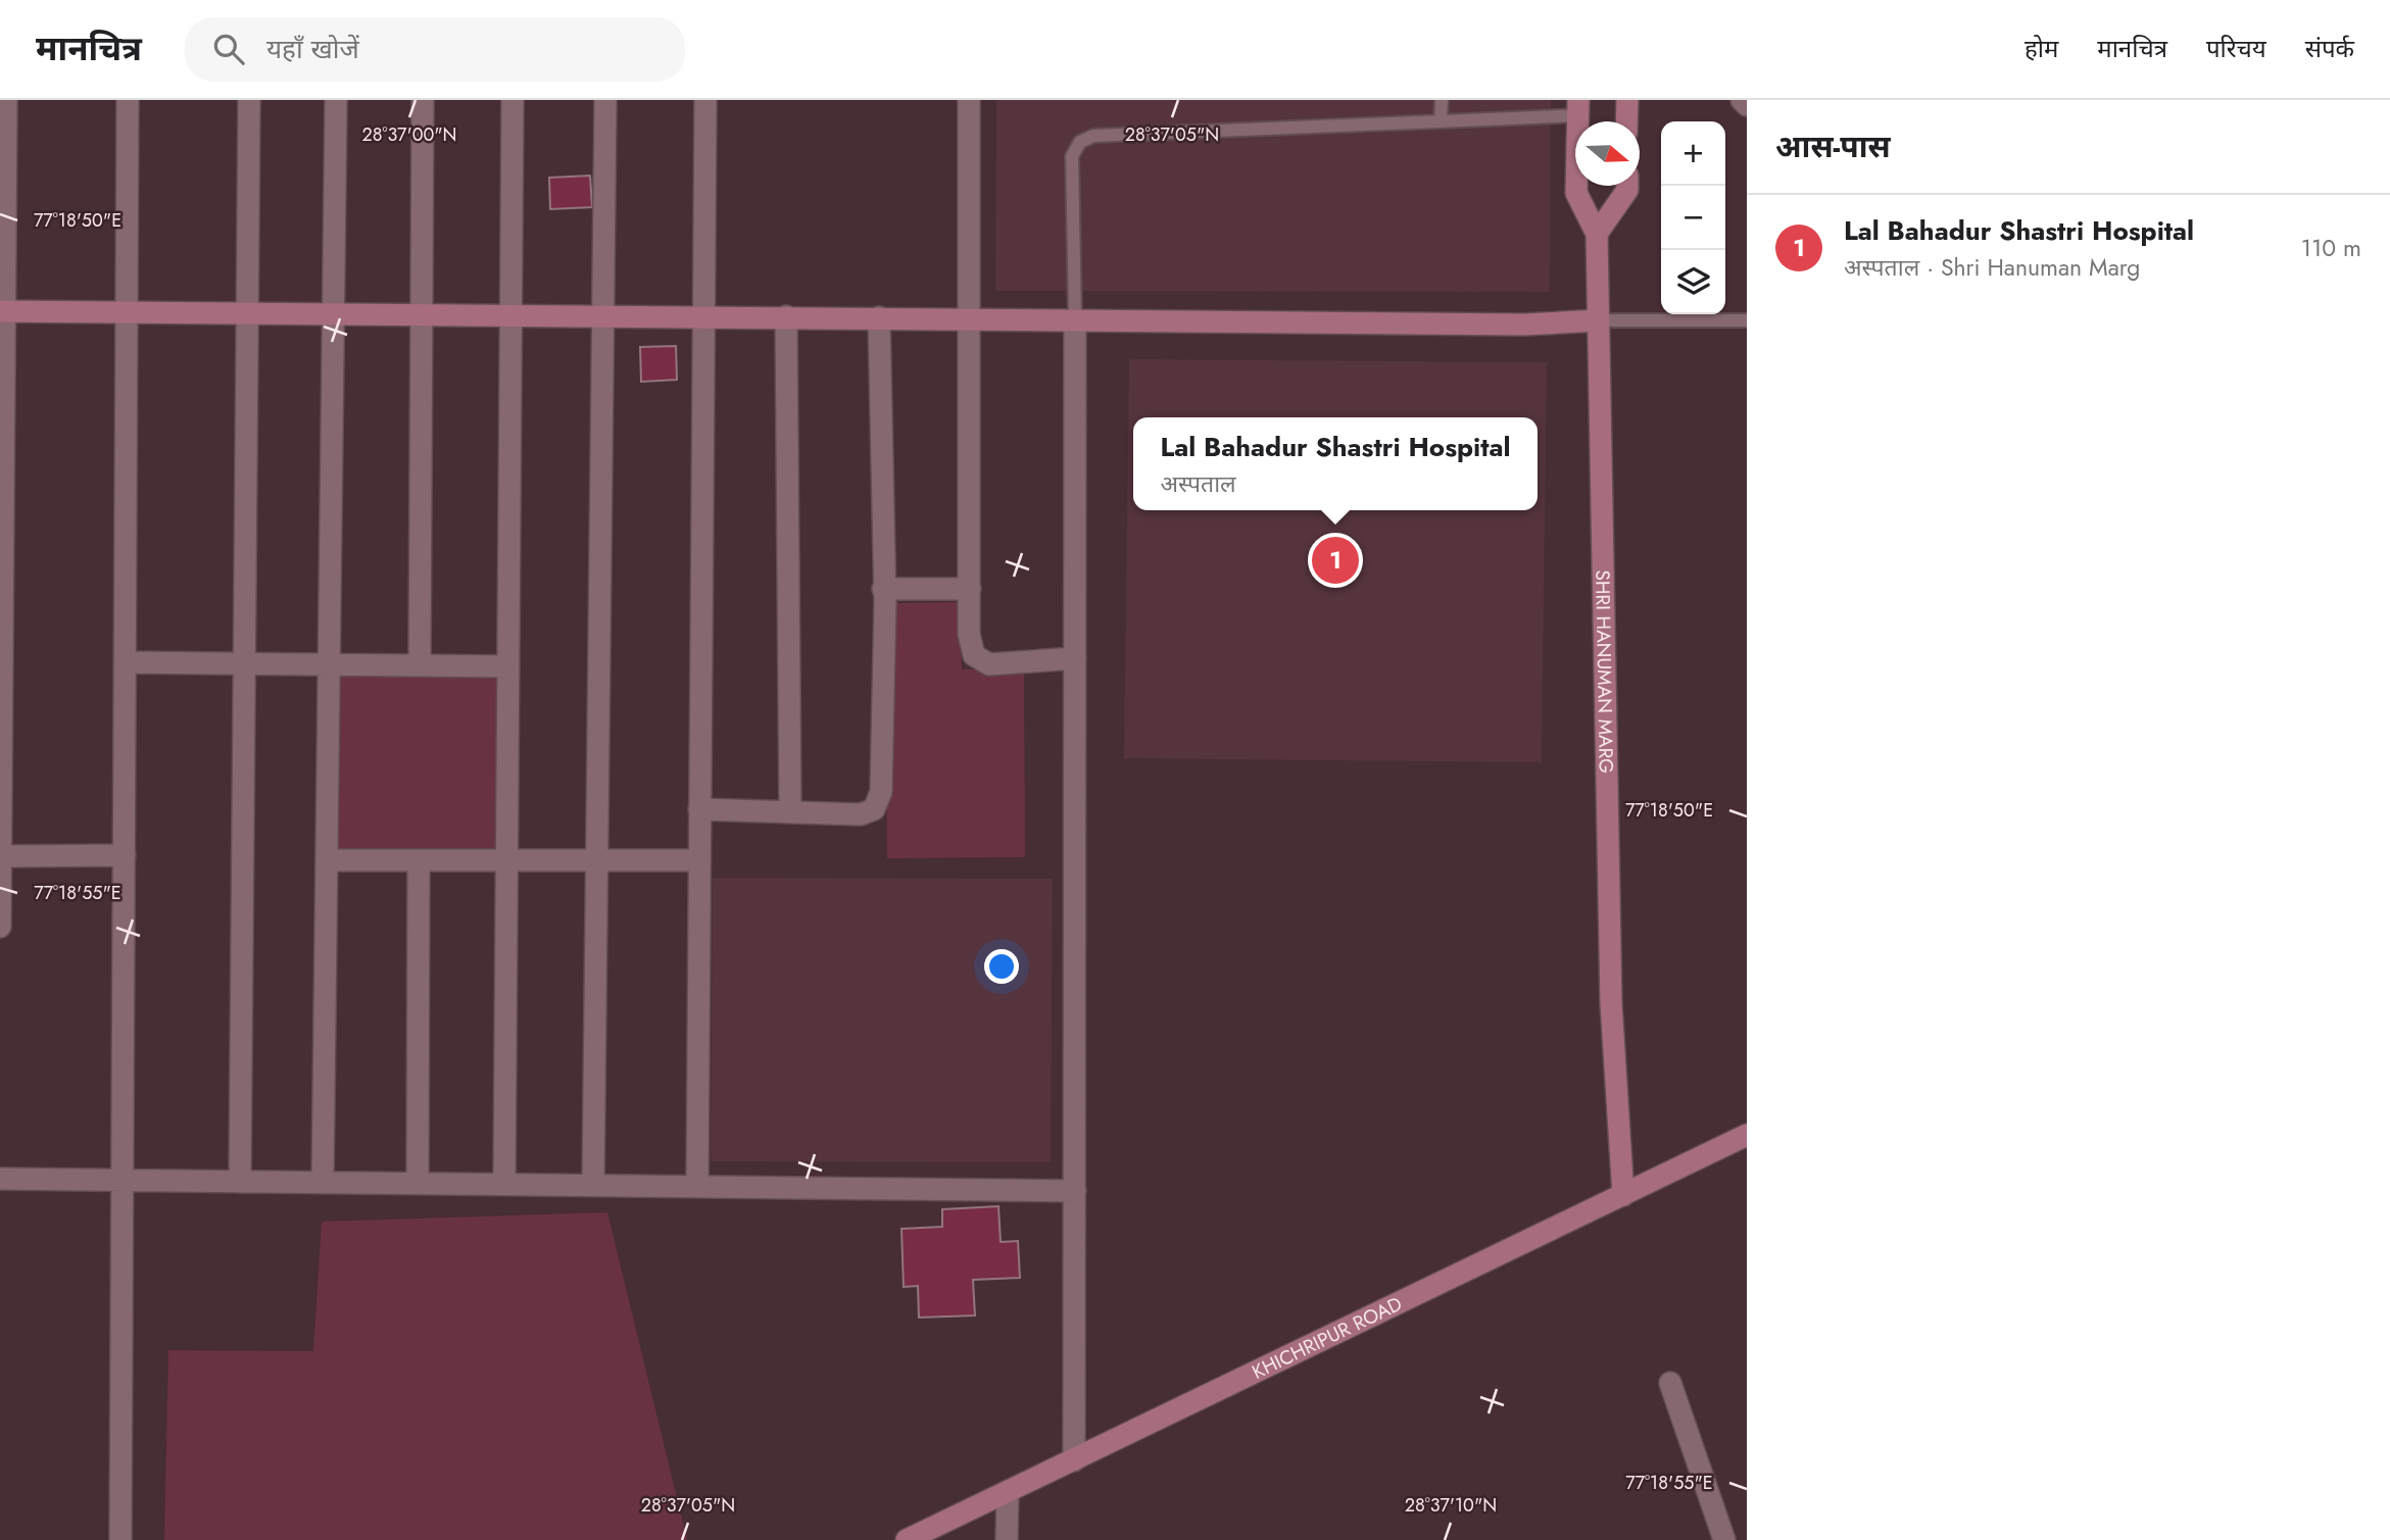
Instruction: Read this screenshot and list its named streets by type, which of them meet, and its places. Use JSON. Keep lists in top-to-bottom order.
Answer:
{
  "streets": {
    "street": ["SHRI HANUMAN MARG", "KHICHRIPUR ROAD"]
  },
  "crossings": [
    ["SHRI HANUMAN MARG", "KHICHRIPUR ROAD"]
  ],
  "north": "right",
  "page": {
    "header": "मानचित्र",
    "search": "यहाँ खोजें",
    "nav": [
      "होम",
      "मानचित्र",
      "परिचय",
      "संपर्क"
    ],
    "heading": "आस-पास",
    "map_buttons": ["+", "−"],
    "list": [
      {
        "mark": "1",
        "name": "Lal Bahadur Shastri Hospital",
        "note": "अस्पताल · Shri Hanuman Marg",
        "value": "110 m"
      }
    ],
    "popup": ["Lal Bahadur Shastri Hospital", "अस्पताल"],
    "pins": "1"
  },
  "coordinates": [
    "28°37'05\"N",
    "28°37'00\"N",
    "77°18'50\"E",
    "77°18'55\"E",
    "28°37'10\"N"
  ]
}
